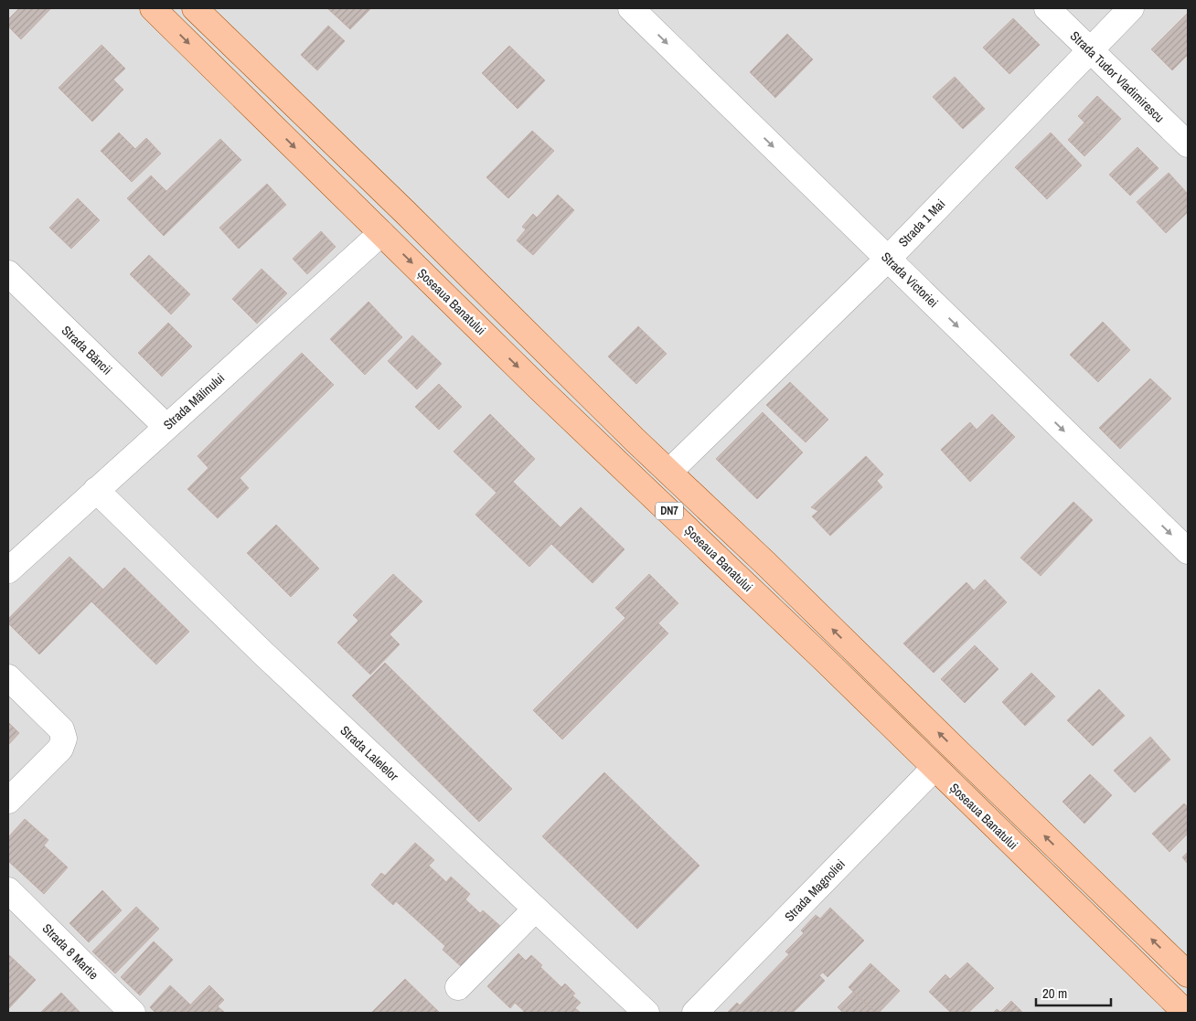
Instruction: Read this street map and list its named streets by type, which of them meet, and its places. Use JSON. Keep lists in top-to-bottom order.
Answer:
{
  "streets": {
    "main road": ["Șoseaua Banatului", "DN7"],
    "street": [
      "Strada Tudor Vladimirescu",
      "Strada 1 Mai",
      "Strada Victoriei",
      "Strada Băncii",
      "Strada Mălinului",
      "Strada Lalelelor",
      "Strada Magnoliei",
      "Strada 8 Martie"
    ]
  },
  "crossings": [
    ["Strada Tudor Vladimirescu", "Strada 1 Mai"],
    ["Strada 1 Mai", "Strada Victoriei"],
    ["Strada 1 Mai", "DN7"],
    ["Șoseaua Banatului", "Strada Mălinului"],
    ["Șoseaua Banatului", "Strada Magnoliei"],
    ["Strada Băncii", "Strada Mălinului"],
    ["Strada Mălinului", "Strada Lalelelor"]
  ],
  "one_way": ["Strada Victoriei"],
  "scale_bar": "20 m"
}
